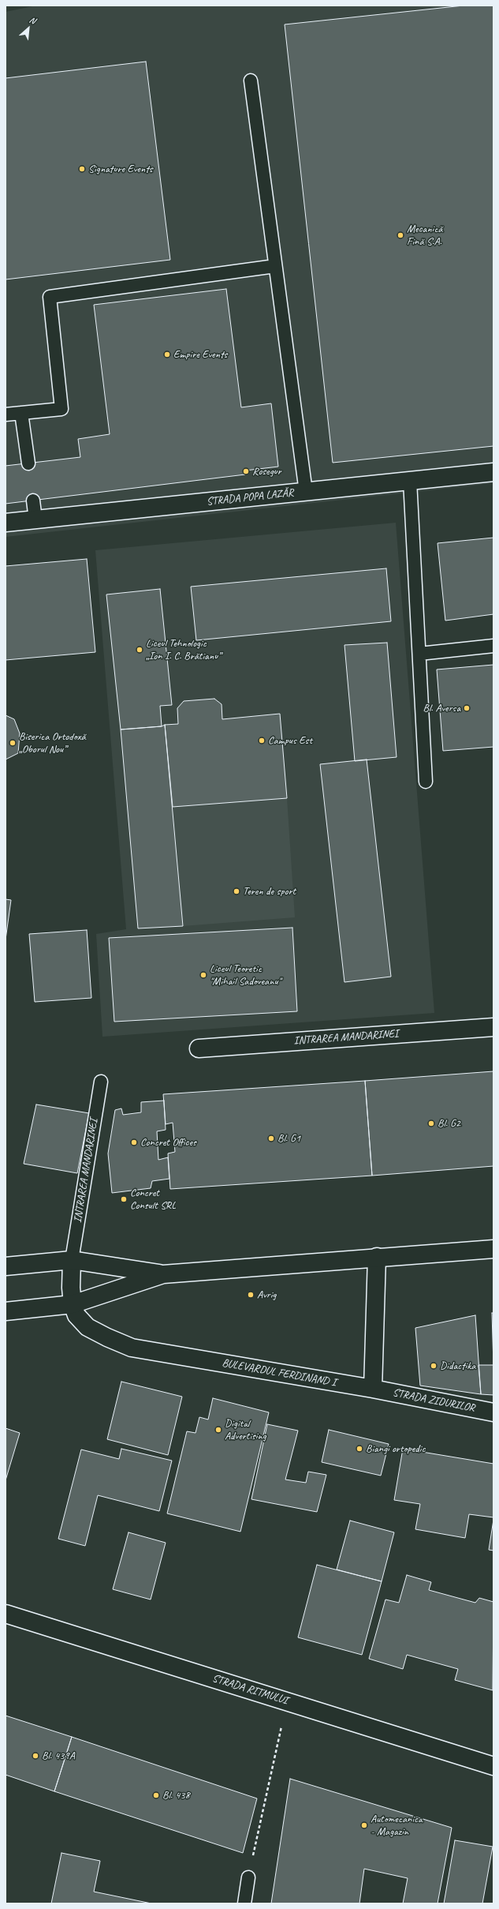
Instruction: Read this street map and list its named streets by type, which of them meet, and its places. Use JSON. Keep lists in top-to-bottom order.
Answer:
{
  "streets": {
    "street": [
      "STRADA POPA LAZĂR",
      "INTRAREA MANDARINEI",
      "BULEVARDUL FERDINAND I",
      "STRADA ZIDURILOR",
      "STRADA RITMULUI"
    ]
  },
  "crossings": [
    ["INTRAREA MANDARINEI", "BULEVARDUL FERDINAND I"],
    ["BULEVARDUL FERDINAND I", "STRADA ZIDURILOR"]
  ],
  "places": [
    "Signature Events",
    "Mecanică Fină S.A.",
    "Empire Events",
    "Rosegur",
    "Liceul Tehnologic „Ion I. C. Brătianu”",
    "Bl. Aversa",
    "Campus Est",
    "Biserica Ortodoxă „Oborul Nou”",
    "Teren de sport",
    "Liceul Teoretic \"Mihail Sadoveanu\"",
    "Bl. G2",
    "Bl. G1",
    "Concret Offices",
    "Concret Consult SRL",
    "Avrig",
    "Didactika",
    "Digital Advertising",
    "Biangi ortopedic",
    "Bl. 439A",
    "Bl. 438",
    "Automecanica - Magazin"
  ],
  "north": "top right"
}
